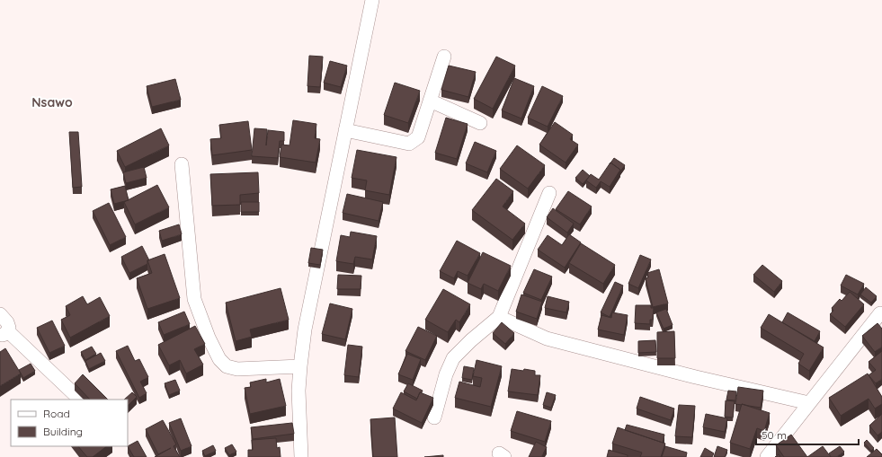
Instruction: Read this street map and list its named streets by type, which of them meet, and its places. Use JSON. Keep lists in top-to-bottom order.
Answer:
{
  "districts": ["Nsawo"],
  "legend": ["Road", "Building"],
  "scale_bar": "50 m"
}
